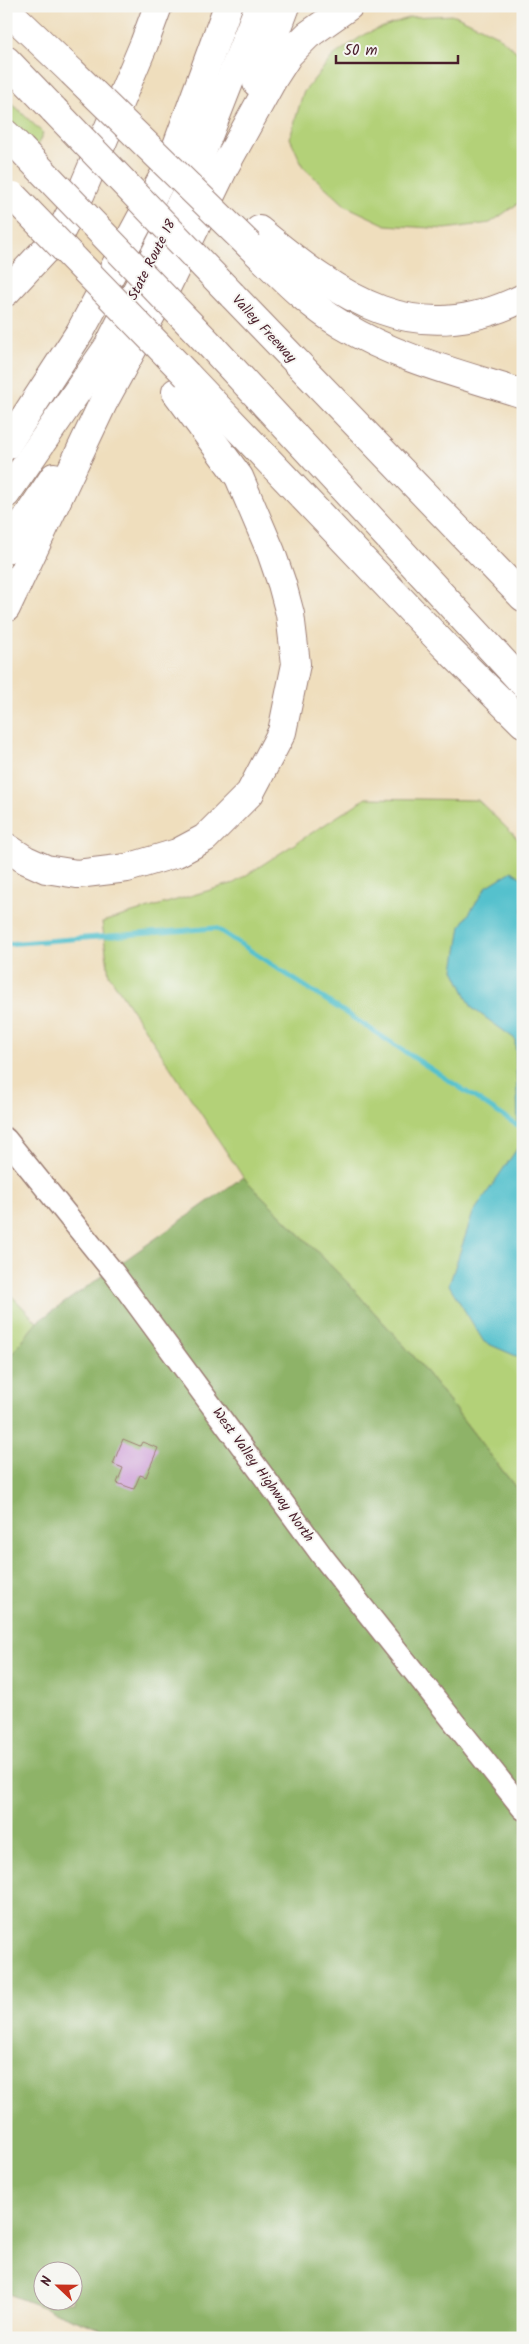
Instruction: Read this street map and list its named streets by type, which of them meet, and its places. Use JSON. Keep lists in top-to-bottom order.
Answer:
{
  "streets": {
    "highway": ["State Route 18", "Valley Freeway"],
    "main road": ["West Valley Highway North"]
  },
  "scale_bar": "50 m",
  "north": "left"
}
